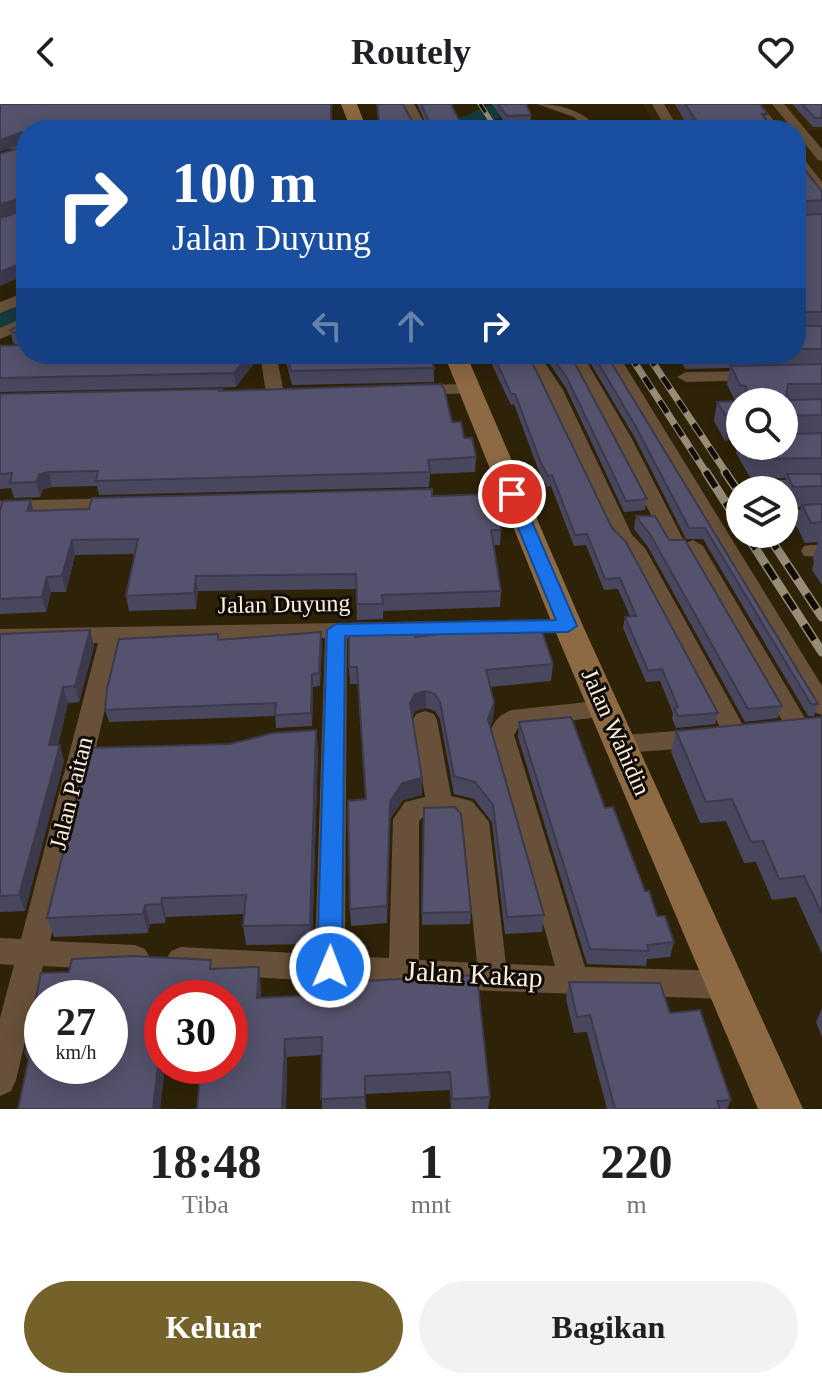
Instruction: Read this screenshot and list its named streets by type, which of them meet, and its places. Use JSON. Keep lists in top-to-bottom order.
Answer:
{
  "streets": {
    "street": [
      "Jalan Duyung",
      "Jalan Wahidin",
      "Jalan Paitan",
      "Jalan Kakap"
    ]
  },
  "crossings": [
    ["Jalan Duyung", "Jalan Wahidin"],
    ["Jalan Duyung", "Jalan Paitan"],
    ["Jalan Wahidin", "Jalan Kakap"],
    ["Jalan Paitan", "Jalan Kakap"]
  ],
  "page": {
    "header": "Routely",
    "turn": ["100 m", "Jalan Duyung"],
    "speed": "27 km/h",
    "limit": "30",
    "eta": [
      "18:48",
      "Tiba",
      "1",
      "mnt",
      "220",
      "m"
    ],
    "buttons": ["Keluar", "Bagikan"]
  }
}
